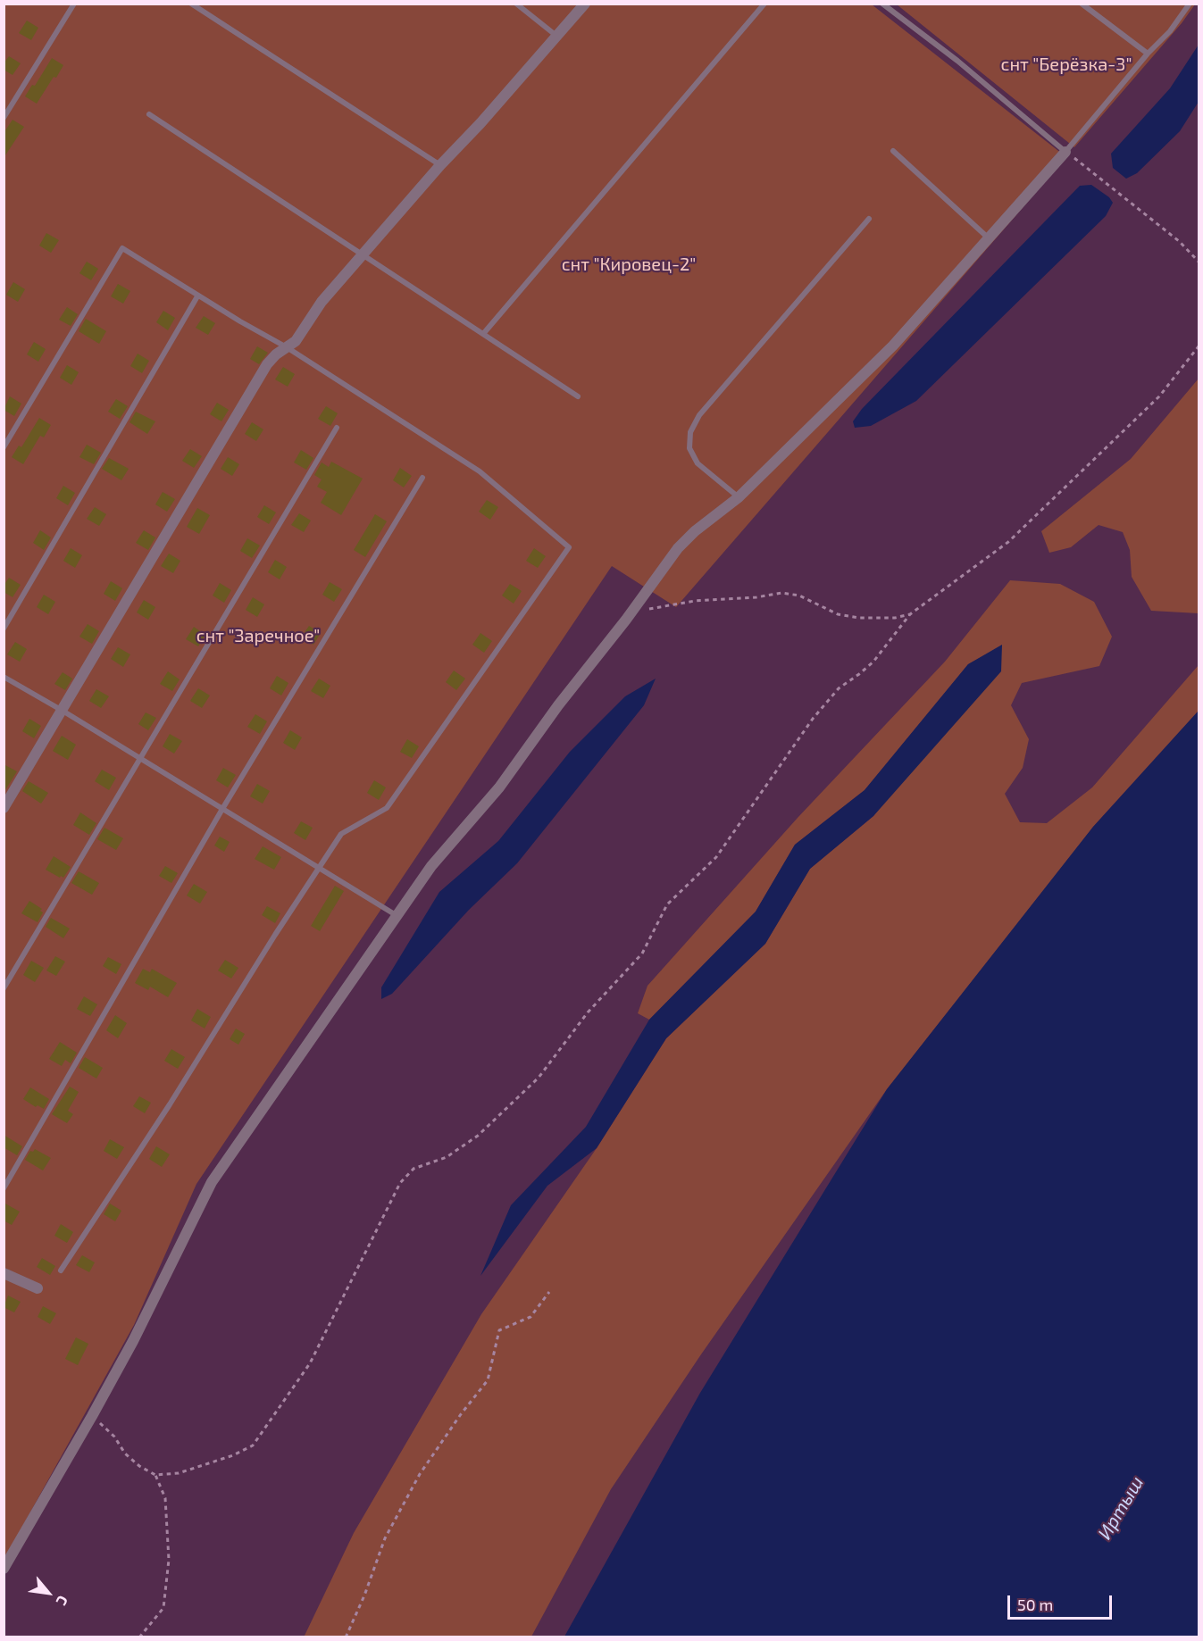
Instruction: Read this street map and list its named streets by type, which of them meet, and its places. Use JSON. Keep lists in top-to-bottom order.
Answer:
{
  "water": ["Иртыш"],
  "parks": ["снт \"Берёзка-3\"", "снт \"Кировец-2\"", "снт \"Заречное\""],
  "scale_bar": "50 m",
  "north": "bottom right"
}
